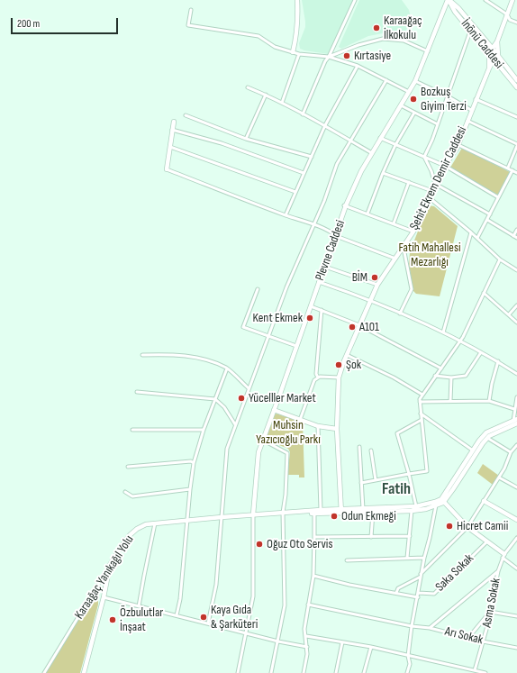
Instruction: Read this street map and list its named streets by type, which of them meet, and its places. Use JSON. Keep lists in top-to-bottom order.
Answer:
{
  "streets": {
    "street": [
      "İnönü Caddesi",
      "Şehit Ekrem Demir Caddesi",
      "Plevne Caddesi",
      "Saka Sokak",
      "Karaağaç Yanıkağıl Yolu",
      "Asma Sokak",
      "Arı Sokak"
    ]
  },
  "crossings": [
    ["İnönü Caddesi", "Şehit Ekrem Demir Caddesi"],
    ["İnönü Caddesi", "Plevne Caddesi"],
    ["Plevne Caddesi", "Karaağaç Yanıkağıl Yolu"],
    ["Asma Sokak", "Arı Sokak"]
  ],
  "districts": ["Fatih"],
  "parks": ["Fatih Mahallesi Mezarlığı", "Muhsin Yazıcıoğlu Parkı"],
  "places": [
    "Karaağaç İlkokulu",
    "Kırtasiye",
    "Bozkuş Giyim Terzi",
    "BİM",
    "Kent Ekmek",
    "A101",
    "Şok",
    "Yücelller Market",
    "Odun Ekmeği",
    "Hicret Camii",
    "Oğuz Oto Servis",
    "Kaya Gıda & Şarküteri",
    "Özbulutlar İnşaat"
  ],
  "scale_bar": "200 m"
}
